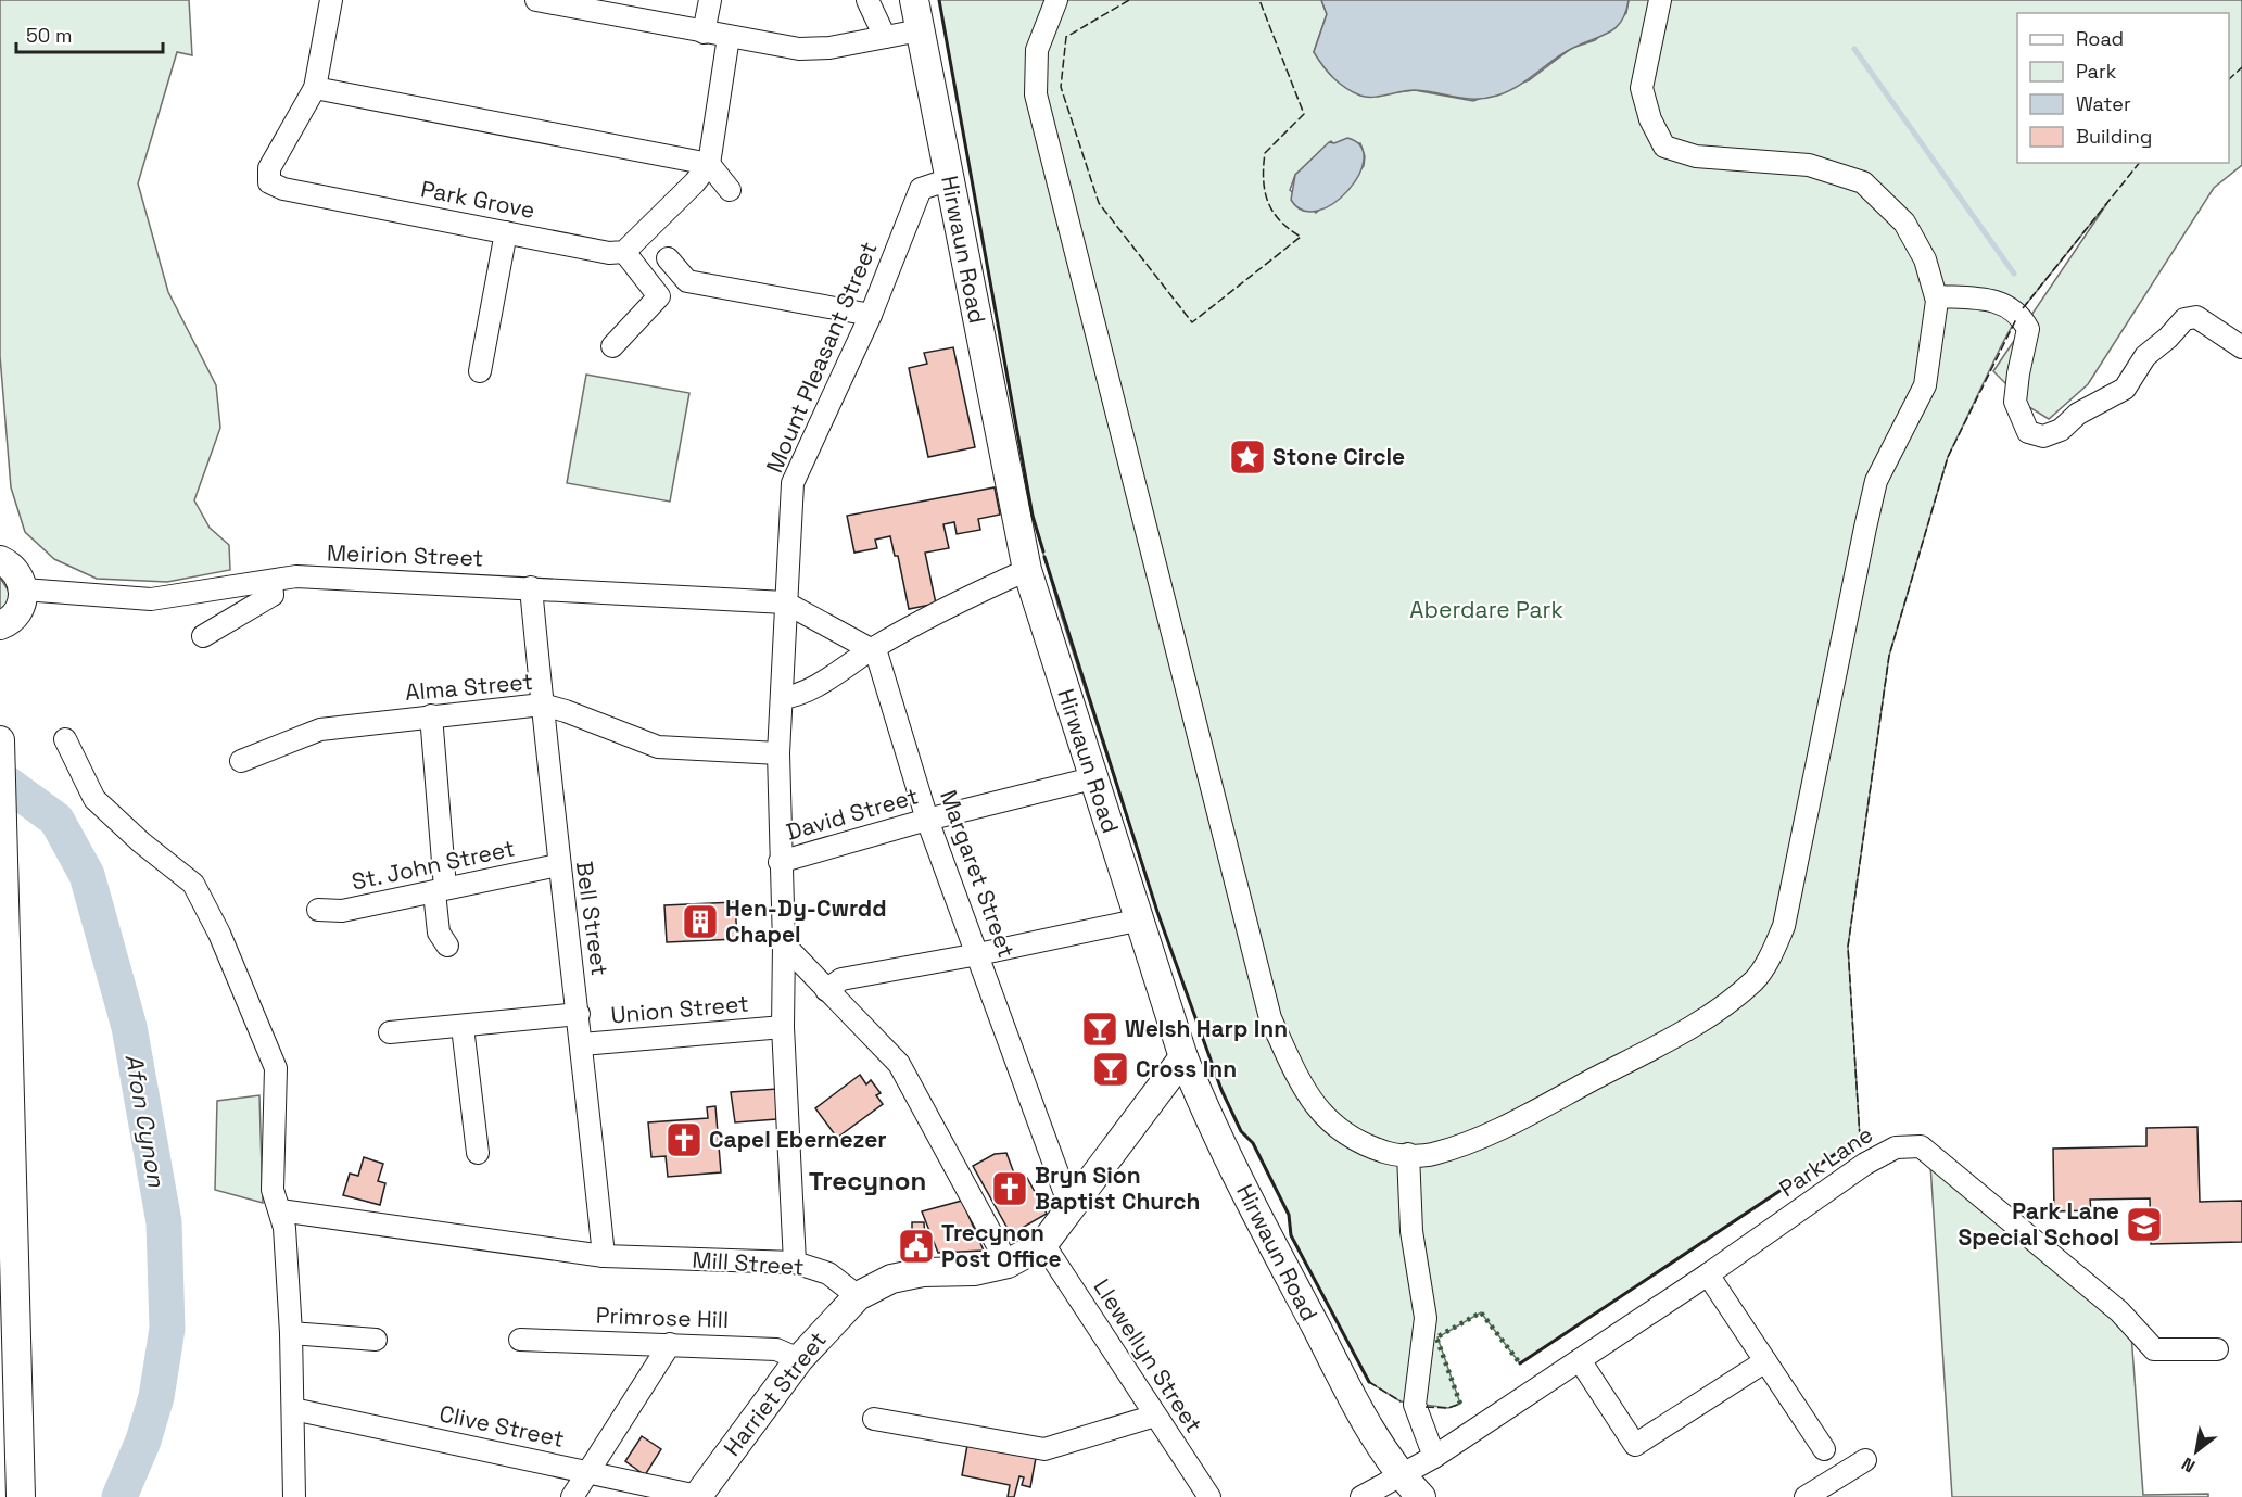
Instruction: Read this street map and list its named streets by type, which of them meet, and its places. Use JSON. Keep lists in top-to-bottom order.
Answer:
{
  "streets": {
    "main road": ["Hirwaun Road", "Harriet Street"],
    "street": [
      "Park Grove",
      "Mount Pleasant Street",
      "Meirion Street",
      "Alma Street",
      "David Street",
      "St. John Street",
      "Margaret Street",
      "Bell Street",
      "Union Street",
      "Park Lane",
      "Mill Street",
      "Primrose Hill",
      "Llewellyn Street",
      "Clive Street"
    ]
  },
  "crossings": [
    ["Hirwaun Road", "Mount Pleasant Street"],
    ["Hirwaun Road", "David Street"],
    ["Hirwaun Road", "Park Lane"],
    ["Mount Pleasant Street", "Meirion Street"],
    ["Mount Pleasant Street", "Alma Street"],
    ["Mount Pleasant Street", "David Street"],
    ["Mount Pleasant Street", "Union Street"],
    ["Mount Pleasant Street", "Mill Street"],
    ["Meirion Street", "Bell Street"],
    ["Alma Street", "Bell Street"],
    ["David Street", "Margaret Street"],
    ["St. John Street", "Bell Street"],
    ["Bell Street", "Union Street"],
    ["Bell Street", "Mill Street"],
    ["Mill Street", "Harriet Street"],
    ["Primrose Hill", "Harriet Street"],
    ["Harriet Street", "Clive Street"]
  ],
  "districts": ["Trecynon"],
  "water": ["Afon Cynon"],
  "parks": ["Aberdare Park"],
  "places": {
    "place": ["Stone Circle"],
    "building": ["Hen-Dy-Cwrdd Chapel"],
    "bar": ["Welsh Harp Inn", "Cross Inn"],
    "church": ["Capel Ebernezer", "Bryn Sion Baptist Church"],
    "school or university": ["Park Lane Special School"],
    "public building": ["Trecynon Post Office"]
  },
  "legend": [
    "Road",
    "Park",
    "Water",
    "Building"
  ],
  "scale_bar": "50 m",
  "north": "bottom left"
}
